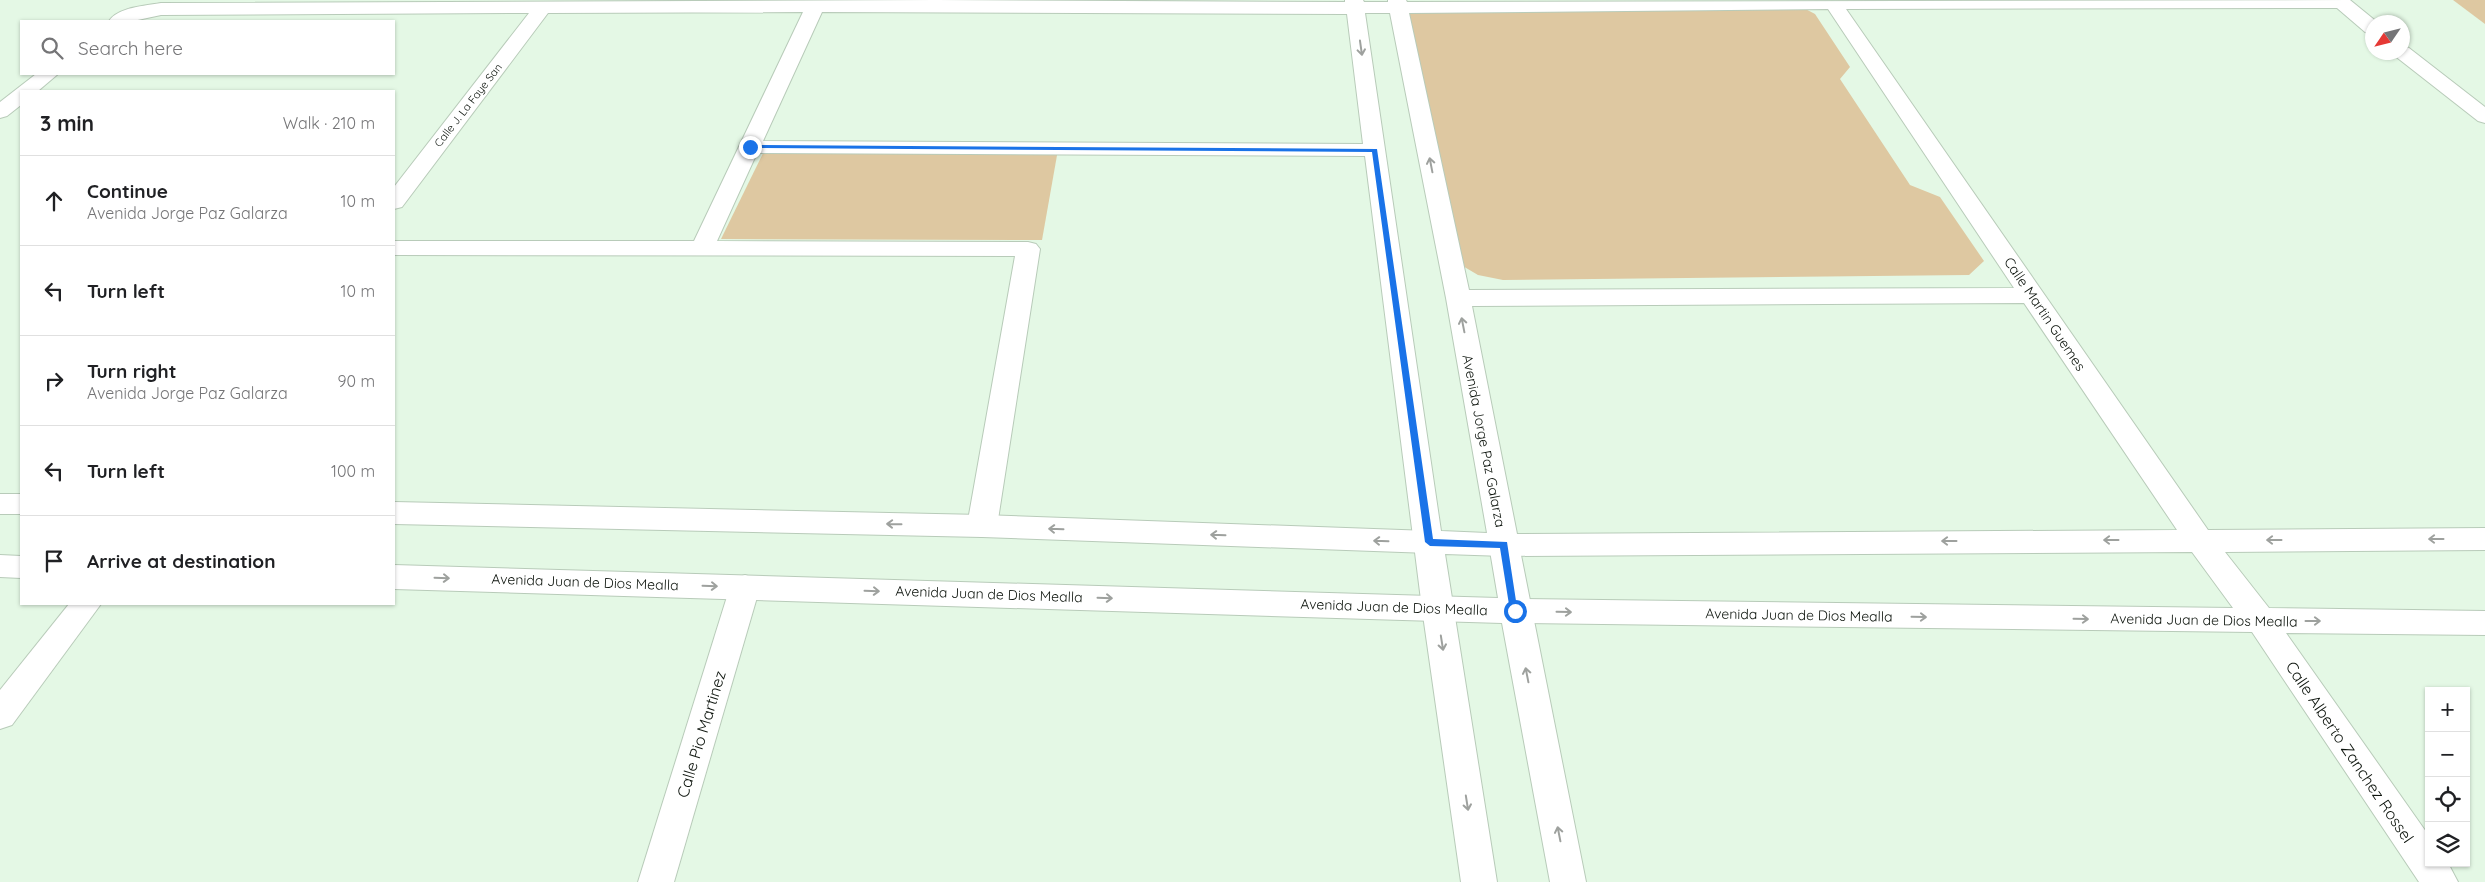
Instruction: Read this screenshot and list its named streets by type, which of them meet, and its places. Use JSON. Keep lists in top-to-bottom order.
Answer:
{
  "streets": {
    "street": [
      "Calle J. La Faye San",
      "Calle Martin Guemes",
      "Avenida Jorge Paz Galarza",
      "Avenida Juan de Dios Mealla",
      "Calle Pio Martinez",
      "Calle Alberto Zanchez Rossel"
    ]
  },
  "crossings": [
    ["Calle Martin Guemes", "Avenida Juan de Dios Mealla"],
    ["Calle Martin Guemes", "Calle Alberto Zanchez Rossel"],
    ["Avenida Jorge Paz Galarza", "Avenida Juan de Dios Mealla"],
    ["Avenida Juan de Dios Mealla", "Calle Pio Martinez"],
    ["Avenida Juan de Dios Mealla", "Calle Alberto Zanchez Rossel"]
  ],
  "north": "bottom left",
  "page": {
    "search": "Search here",
    "heading": ["3 min", "Walk · 210 m"],
    "list": [
      ["Continue", "Avenida Jorge Paz Galarza", "10 m"],
      ["Turn left", "10 m"],
      ["Turn right", "Avenida Jorge Paz Galarza", "90 m"],
      ["Turn left", "100 m"],
      "Arrive at destination"
    ],
    "map_buttons": ["+", "−"]
  }
}
